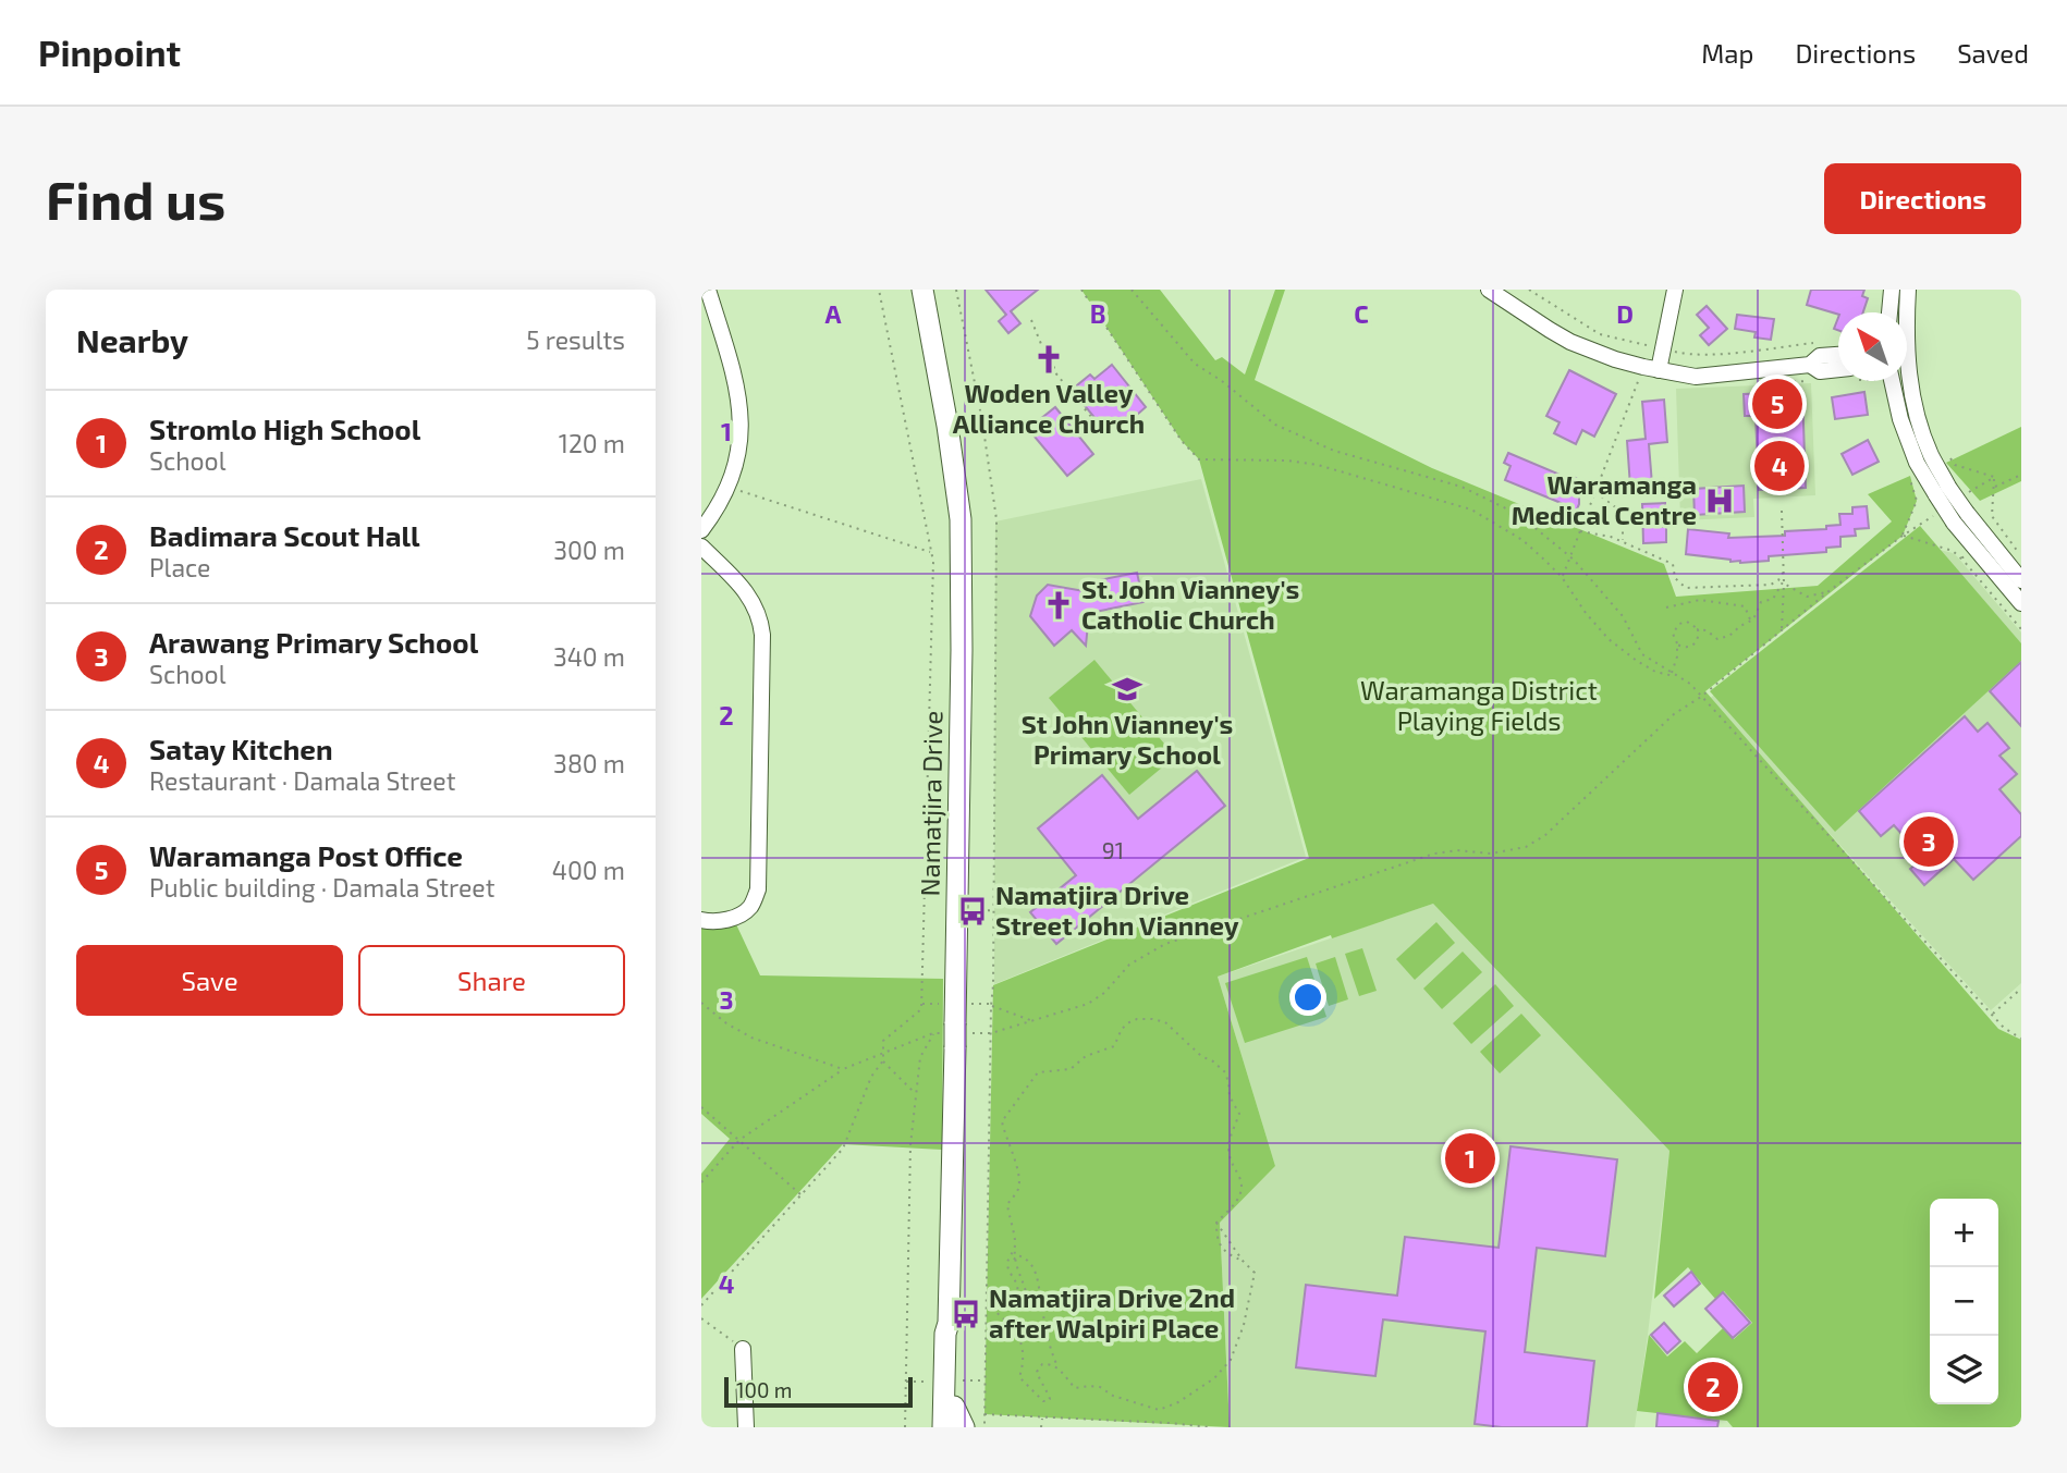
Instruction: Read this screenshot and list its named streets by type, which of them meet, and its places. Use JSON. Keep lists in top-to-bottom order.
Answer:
{
  "streets": {
    "main road": ["Namatjira Drive"]
  },
  "parks": ["Waramanga District Playing Fields"],
  "places": {
    "church": ["Woden Valley Alliance Church", "St. John Vianney's Catholic Church"],
    "hospital": ["Waramanga Medical Centre"],
    "school or university": ["St John Vianney's Primary School"],
    "bus stop": ["Namatjira Drive Street John Vianney", "Namatjira Drive 2nd after Walpiri Place"]
  },
  "house_numbers": ["91"],
  "scale_bar": "100 m",
  "north": "top left",
  "page": {
    "header": "Pinpoint",
    "nav": ["Map", "Directions", "Saved"],
    "buttons": [
      "Directions",
      ["Save", "Share"]
    ],
    "title": "Find us",
    "heading": ["Nearby", "5 results"],
    "pins": [
      "5",
      "4",
      "3",
      "1",
      "2"
    ],
    "list": [
      {
        "mark": "1",
        "name": "Stromlo High School",
        "note": "School",
        "value": "120 m"
      },
      {
        "mark": "2",
        "name": "Badimara Scout Hall",
        "note": "Place",
        "value": "300 m"
      },
      {
        "mark": "3",
        "name": "Arawang Primary School",
        "note": "School",
        "value": "340 m"
      },
      {
        "mark": "4",
        "name": "Satay Kitchen",
        "note": "Restaurant · Damala Street",
        "value": "380 m"
      },
      {
        "mark": "5",
        "name": "Waramanga Post Office",
        "note": "Public building · Damala Street",
        "value": "400 m"
      }
    ],
    "map_buttons": ["+", "−"],
    "scale": "100 m"
  },
  "grid": {
    "columns": [
      "A",
      "B",
      "C",
      "D"
    ],
    "rows": [
      "1",
      "2",
      "3",
      "4"
    ]
  }
}
